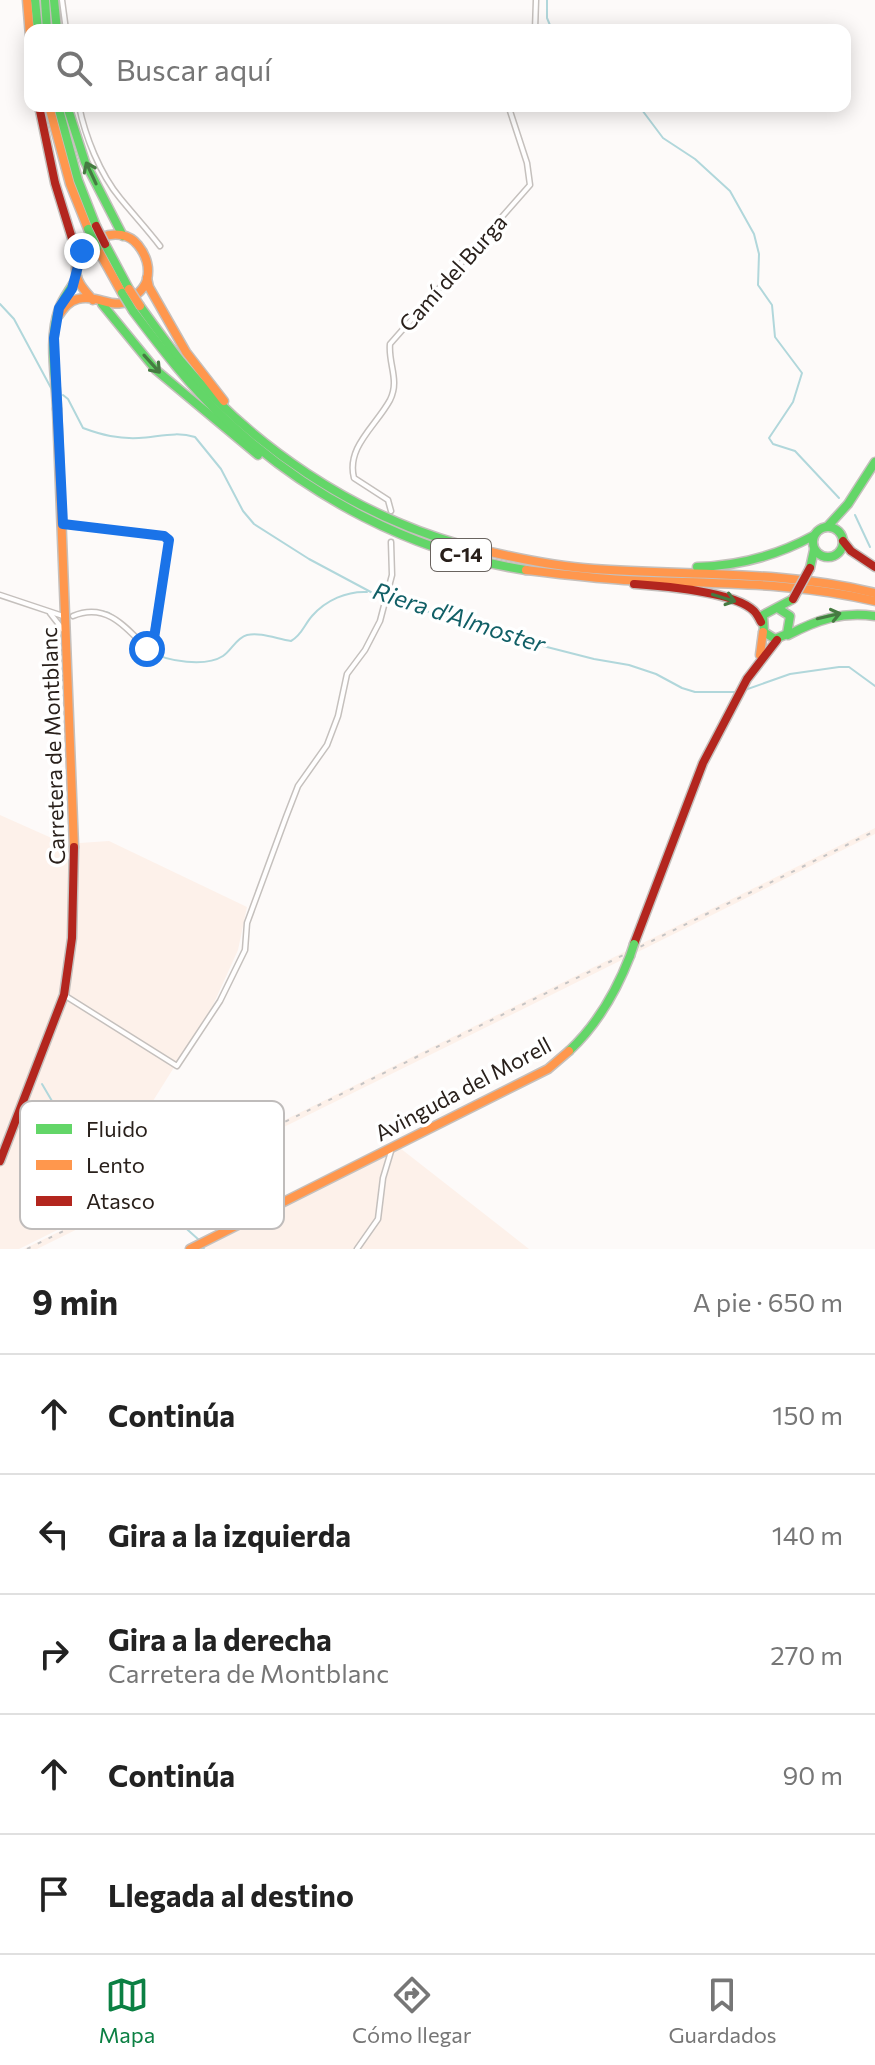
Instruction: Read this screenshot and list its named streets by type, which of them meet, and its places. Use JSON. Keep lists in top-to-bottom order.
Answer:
{
  "streets": {
    "main road": ["C-14", "Carretera de Montblanc", "Avinguda del Morell"],
    "street": ["Camí del Burga"]
  },
  "water": ["Riera d'Almoster"],
  "legend": ["Fluido", "Lento", "Atasco"],
  "page": {
    "search": "Buscar aquí",
    "heading": ["9 min", "A pie · 650 m"],
    "list": [
      ["Continúa", "150 m"],
      ["Gira a la izquierda", "140 m"],
      ["Gira a la derecha", "Carretera de Montblanc", "270 m"],
      ["Continúa", "90 m"],
      "Llegada al destino"
    ],
    "nav": ["Mapa", "Cómo llegar", "Guardados"]
  }
}
